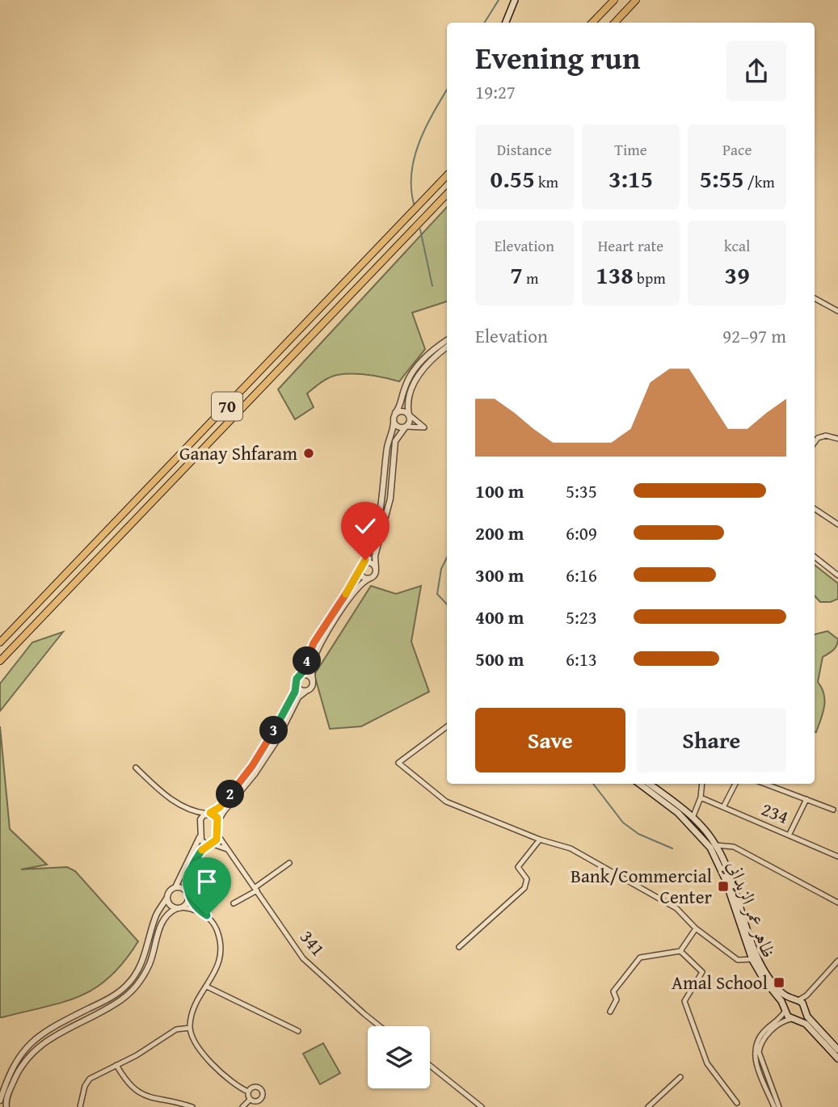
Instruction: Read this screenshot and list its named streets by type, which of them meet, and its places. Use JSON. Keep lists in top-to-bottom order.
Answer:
{
  "streets": {
    "highway": ["70"],
    "main road": ["ظاهر عمر الزيداني"],
    "street": ["234", "341"]
  },
  "places": {
    "other": ["Ganay Shfaram"],
    "transit": ["Bank/Commercial Center", "Amal School"]
  },
  "page": {
    "heading": ["Evening run", "19:27"],
    "stats": [
      ["Distance", "0.55 km"],
      ["Time", "3:15"],
      ["Pace", "5:55 /km"],
      ["Elevation", "7 m"],
      ["Heart rate", "138 bpm"],
      ["kcal", "39"]
    ],
    "chart": ["Elevation", "92–97 m"],
    "list": [
      {
        "name": "100 m",
        "note": "5:35"
      },
      {
        "name": "200 m",
        "note": "6:09"
      },
      {
        "name": "300 m",
        "note": "6:16"
      },
      {
        "name": "400 m",
        "note": "5:23"
      },
      {
        "name": "500 m",
        "note": "6:13"
      }
    ],
    "pins": ["4", "3", "2"],
    "buttons": ["Save", "Share"]
  }
}
